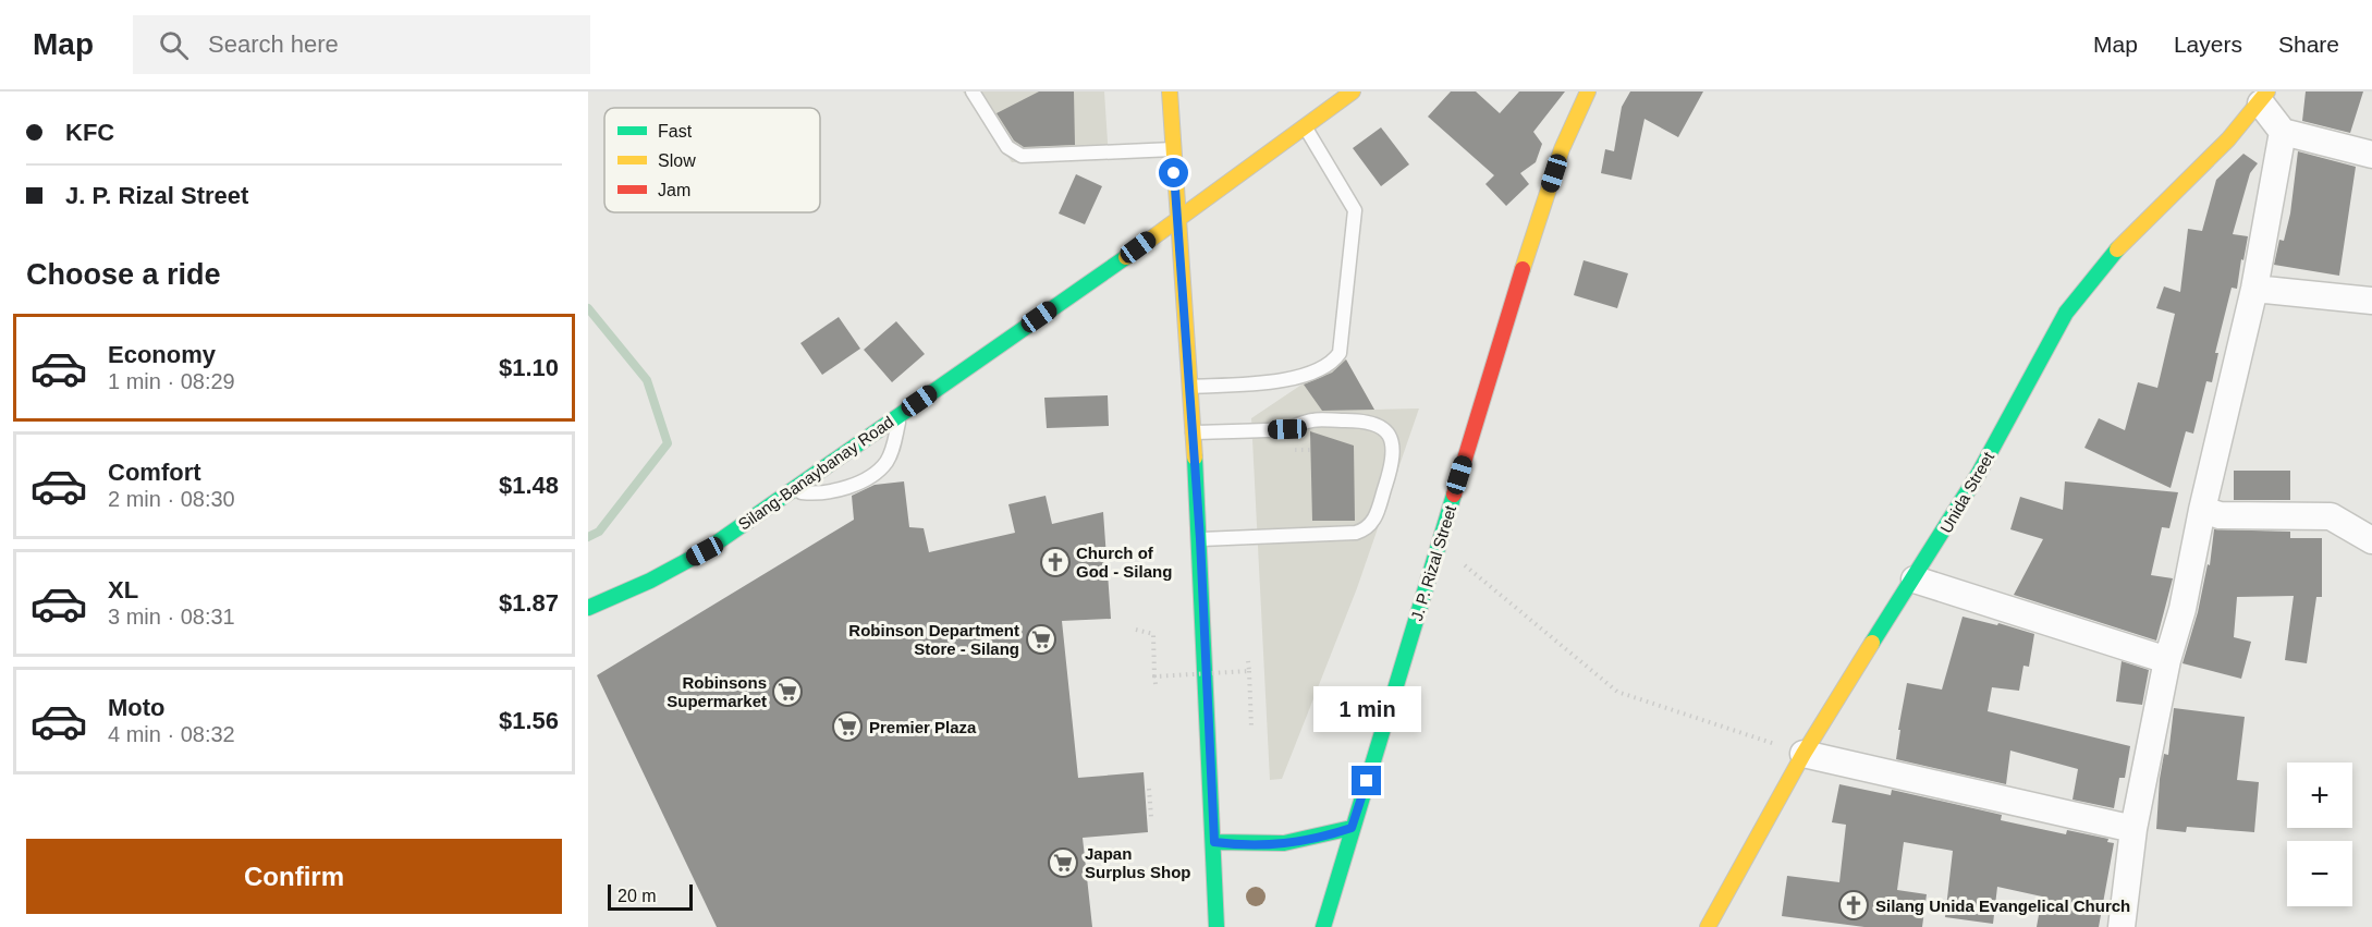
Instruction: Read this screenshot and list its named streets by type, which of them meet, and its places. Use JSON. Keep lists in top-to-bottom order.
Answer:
{
  "streets": {
    "main road": ["Silang-Banaybanay Road", "Unida Street", "J. P. Rizal Street"]
  },
  "places": {
    "church": ["Church of God - Silang", "Silang Unida Evangelical Church"],
    "supermarket": [
      "Robinson Department Store - Silang",
      "Robinsons Supermarket",
      "Premier Plaza",
      "Japan Surplus Shop"
    ]
  },
  "legend": ["Fast", "Slow", "Jam"],
  "scale_bar": "20 m",
  "page": {
    "header": "Map",
    "search": "Search here",
    "nav": ["Map", "Layers", "Share"],
    "banner": ["KFC", "J. P. Rizal Street"],
    "heading": "Choose a ride",
    "list": [
      {
        "name": "Economy",
        "note": "1 min · 08:29",
        "value": "$1.10"
      },
      {
        "name": "Comfort",
        "note": "2 min · 08:30",
        "value": "$1.48"
      },
      {
        "name": "XL",
        "note": "3 min · 08:31",
        "value": "$1.87"
      },
      {
        "name": "Moto",
        "note": "4 min · 08:32",
        "value": "$1.56"
      }
    ],
    "bubble": "1 min",
    "map_buttons": ["+", "−"],
    "buttons": "Confirm",
    "scale": "20 m"
  }
}
